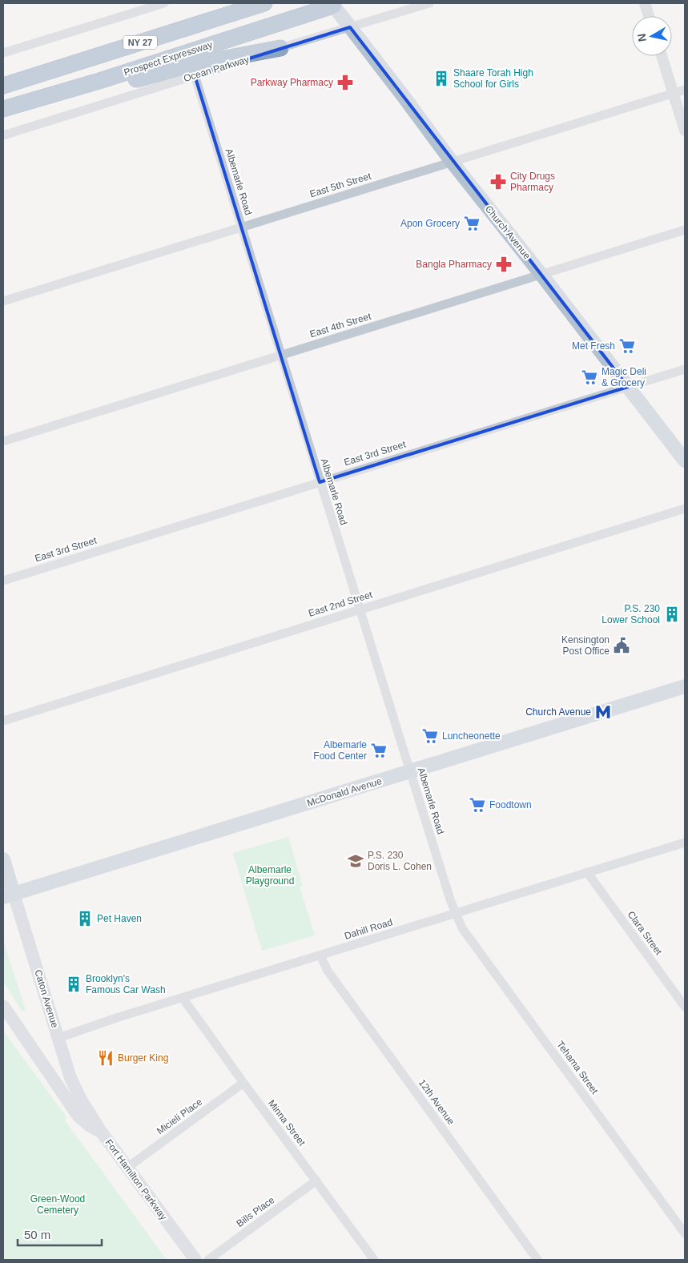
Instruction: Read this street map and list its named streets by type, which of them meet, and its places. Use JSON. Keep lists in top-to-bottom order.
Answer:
{
  "streets": {
    "highway": ["NY 27", "Prospect Expressway"],
    "main road": [
      "Church Avenue",
      "McDonald Avenue",
      "Caton Avenue",
      "Fort Hamilton Parkway"
    ],
    "street": [
      "Ocean Parkway",
      "Albemarle Road",
      "East 5th Street",
      "East 4th Street",
      "East 3rd Street",
      "East 2nd Street",
      "Dahill Road",
      "Clara Street",
      "Tehama Street",
      "12th Avenue",
      "Micieli Place",
      "Minna Street",
      "Bills Place"
    ]
  },
  "crossings": [
    ["Prospect Expressway", "Church Avenue"],
    ["Ocean Parkway", "Albemarle Road"],
    ["Ocean Parkway", "Church Avenue"],
    ["Albemarle Road", "East 5th Street"],
    ["Albemarle Road", "East 4th Street"],
    ["Albemarle Road", "East 3rd Street"],
    ["Albemarle Road", "East 2nd Street"],
    ["Albemarle Road", "McDonald Avenue"],
    ["Albemarle Road", "Dahill Road"],
    ["Albemarle Road", "Tehama Street"],
    ["East 5th Street", "Church Avenue"],
    ["Church Avenue", "East 4th Street"],
    ["Church Avenue", "East 3rd Street"],
    ["McDonald Avenue", "Caton Avenue"],
    ["Dahill Road", "Clara Street"],
    ["Dahill Road", "Caton Avenue"],
    ["Dahill Road", "Tehama Street"],
    ["Dahill Road", "12th Avenue"],
    ["Dahill Road", "Minna Street"],
    ["Caton Avenue", "Fort Hamilton Parkway"],
    ["Micieli Place", "Minna Street"],
    ["Micieli Place", "Fort Hamilton Parkway"],
    ["Minna Street", "Bills Place"]
  ],
  "parks": ["Albemarle Playground", "Green-Wood Cemetery"],
  "places": {
    "building": [
      "Shaare Torah High School for Girls",
      "P.S. 230 Lower School",
      "Pet Haven",
      "Brooklyn's Famous Car Wash"
    ],
    "pharmacy": ["Parkway Pharmacy", "City Drugs Pharmacy", "Bangla Pharmacy"],
    "supermarket": [
      "Apon Grocery",
      "Met Fresh",
      "Magic Deli & Grocery",
      "Luncheonette",
      "Albemarle Food Center",
      "Foodtown"
    ],
    "public building": ["Kensington Post Office"],
    "metro station": ["Church Avenue"],
    "school or university": ["P.S. 230 Doris L. Cohen"],
    "restaurant": ["Burger King"]
  },
  "scale_bar": "50 m",
  "north": "left"
}
